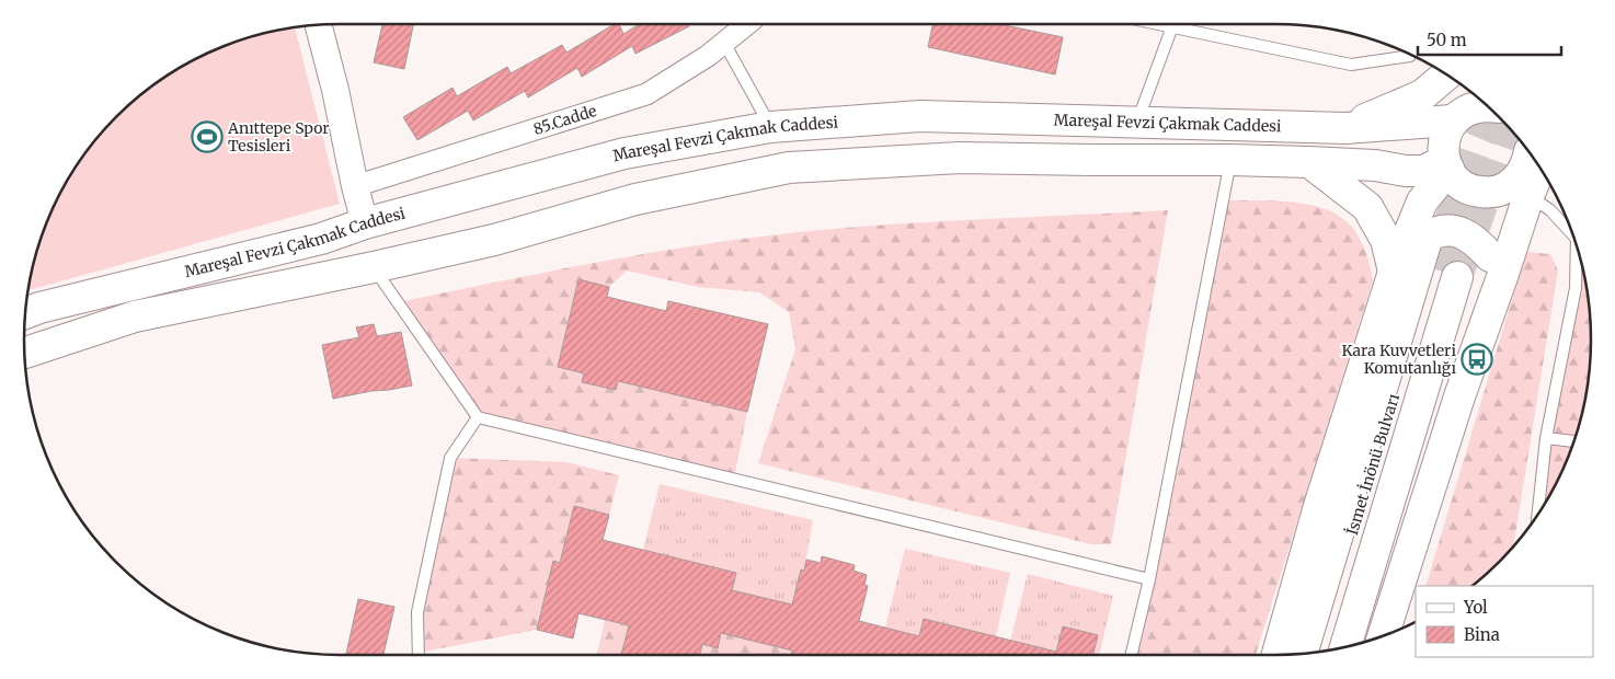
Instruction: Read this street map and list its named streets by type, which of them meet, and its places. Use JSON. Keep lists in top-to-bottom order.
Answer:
{
  "streets": {
    "main road": ["Mareşal Fevzi Çakmak Caddesi", "İsmet İnönü Bulvarı"],
    "street": ["85.Cadde"]
  },
  "places": {
    "sports": ["Anıttepe Spor Tesisleri"],
    "bus stop": ["Kara Kuvvetleri Komutanlığı"]
  },
  "legend": ["Yol", "Bina"],
  "scale_bar": "50 m"
}
